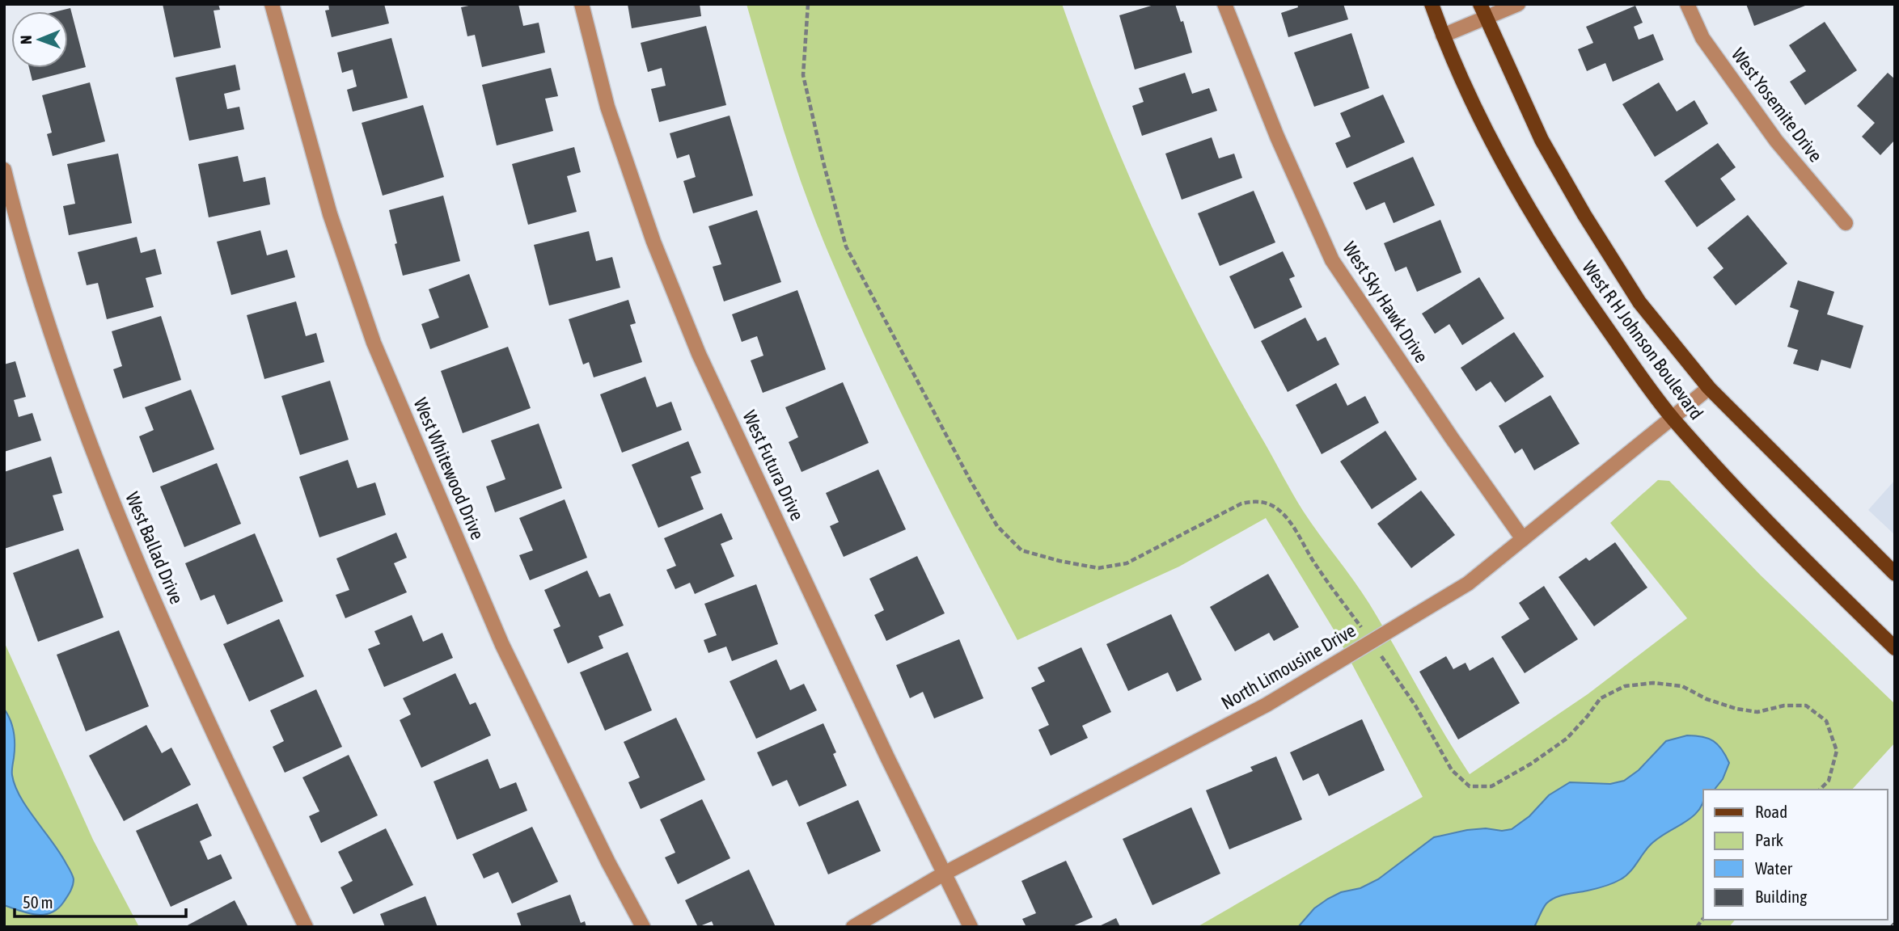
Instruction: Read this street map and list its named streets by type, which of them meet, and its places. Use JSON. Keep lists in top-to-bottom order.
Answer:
{
  "streets": {
    "main road": ["West R H Johnson Boulevard"],
    "street": [
      "West Yosemite Drive",
      "West Sky Hawk Drive",
      "West Futura Drive",
      "West Whitewood Drive",
      "West Ballad Drive",
      "North Limousine Drive"
    ]
  },
  "crossings": [
    ["West Sky Hawk Drive", "North Limousine Drive"],
    ["West R H Johnson Boulevard", "North Limousine Drive"],
    ["West Futura Drive", "North Limousine Drive"]
  ],
  "legend": [
    "Road",
    "Park",
    "Water",
    "Building"
  ],
  "scale_bar": "50 m",
  "north": "left"
}
